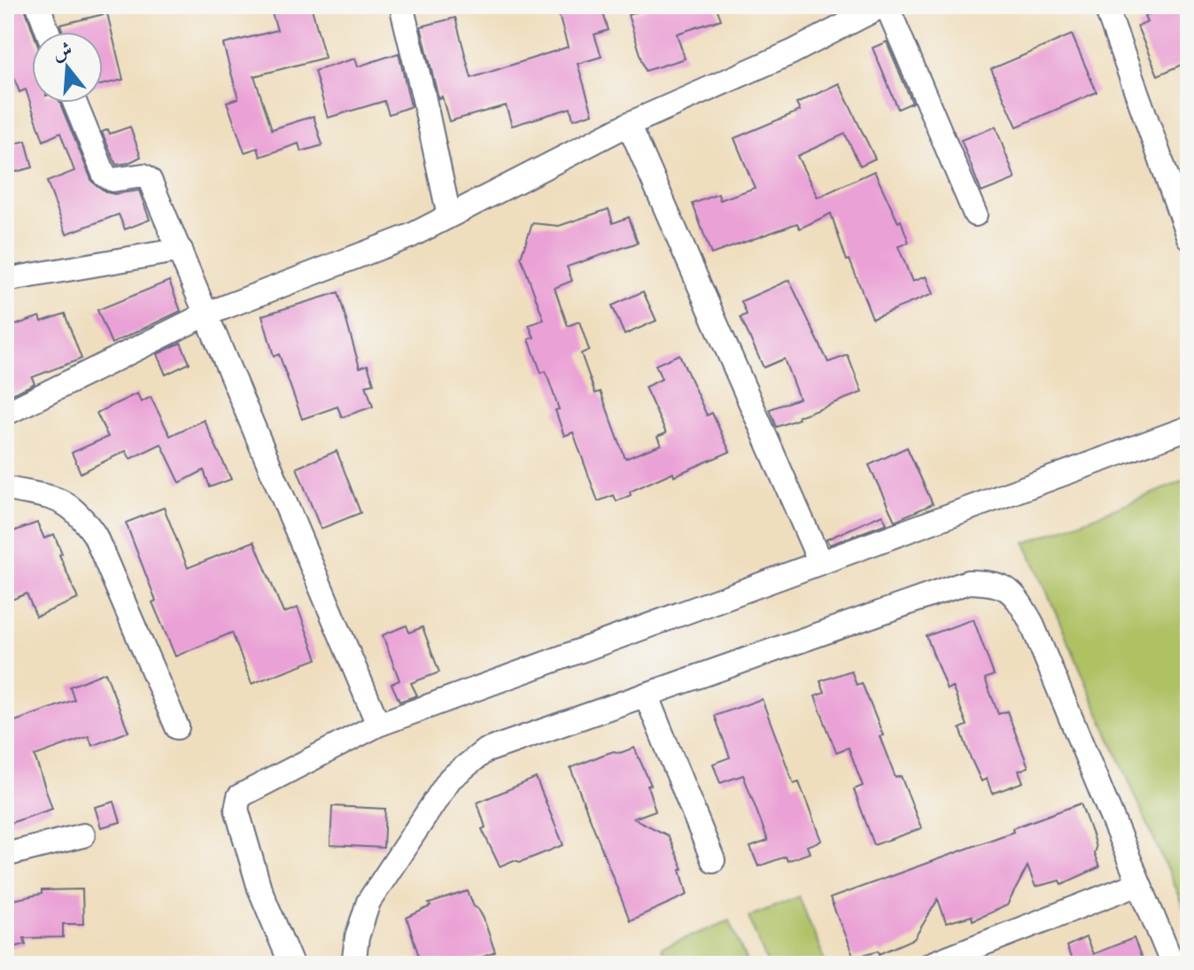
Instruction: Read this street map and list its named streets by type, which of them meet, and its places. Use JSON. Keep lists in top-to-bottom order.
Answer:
{
  "north": "top"
}
